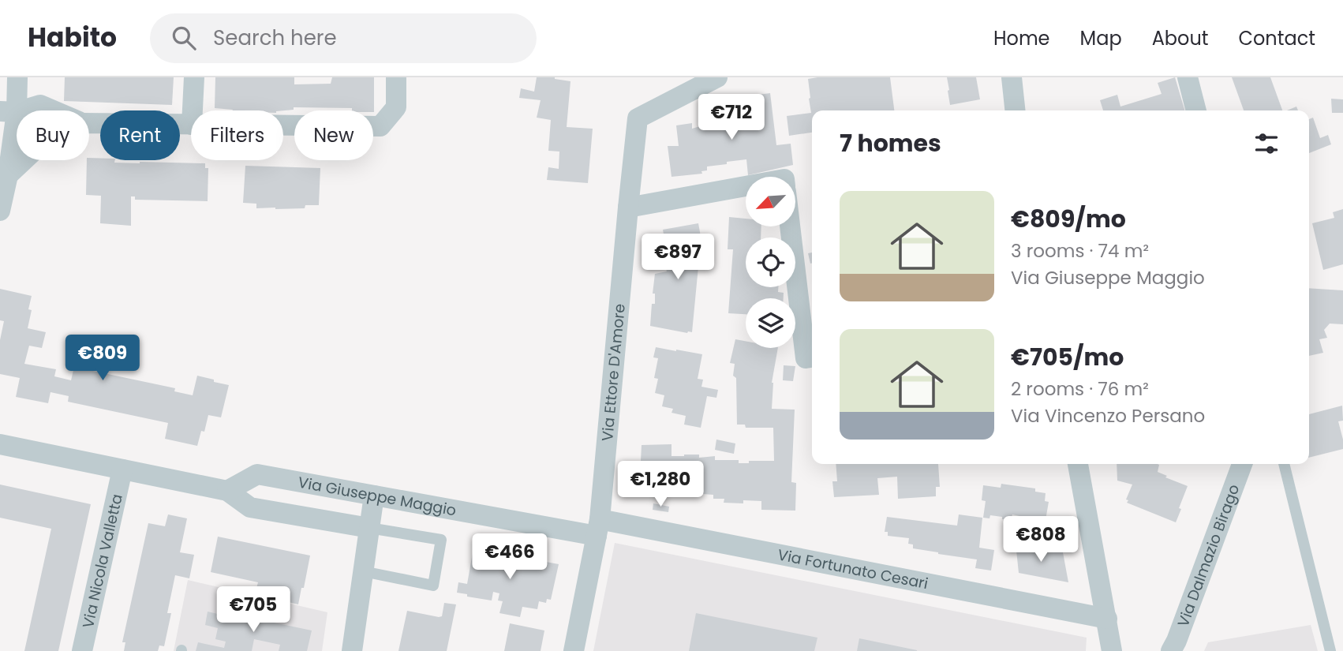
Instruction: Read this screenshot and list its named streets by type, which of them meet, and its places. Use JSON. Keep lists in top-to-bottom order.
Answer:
{
  "streets": {
    "street": [
      "Via Ettore D'Amore",
      "Via Giuseppe Maggio",
      "Via Dalmazio Birago",
      "Via Nicola Valletta",
      "Via Fortunato Cesari"
    ]
  },
  "crossings": [
    ["Via Ettore D'Amore", "Via Giuseppe Maggio"],
    ["Via Ettore D'Amore", "Via Fortunato Cesari"],
    ["Via Giuseppe Maggio", "Via Fortunato Cesari"]
  ],
  "north": "bottom left",
  "page": {
    "header": "Habito",
    "search": "Search here",
    "nav": [
      "Home",
      "Map",
      "About",
      "Contact"
    ],
    "price": [
      "€712",
      "€897",
      "€809",
      "€1,280",
      "€808",
      "€466",
      "€705"
    ],
    "chip": [
      "Buy",
      "Rent",
      "Filters",
      "New"
    ],
    "heading": "7 homes",
    "list": [
      {
        "name": "€809/mo",
        "note": "3 rooms · 74 m² · Via Giuseppe Maggio"
      },
      {
        "name": "€705/mo",
        "note": "2 rooms · 76 m² · Via Vincenzo Persano"
      }
    ]
  }
}
